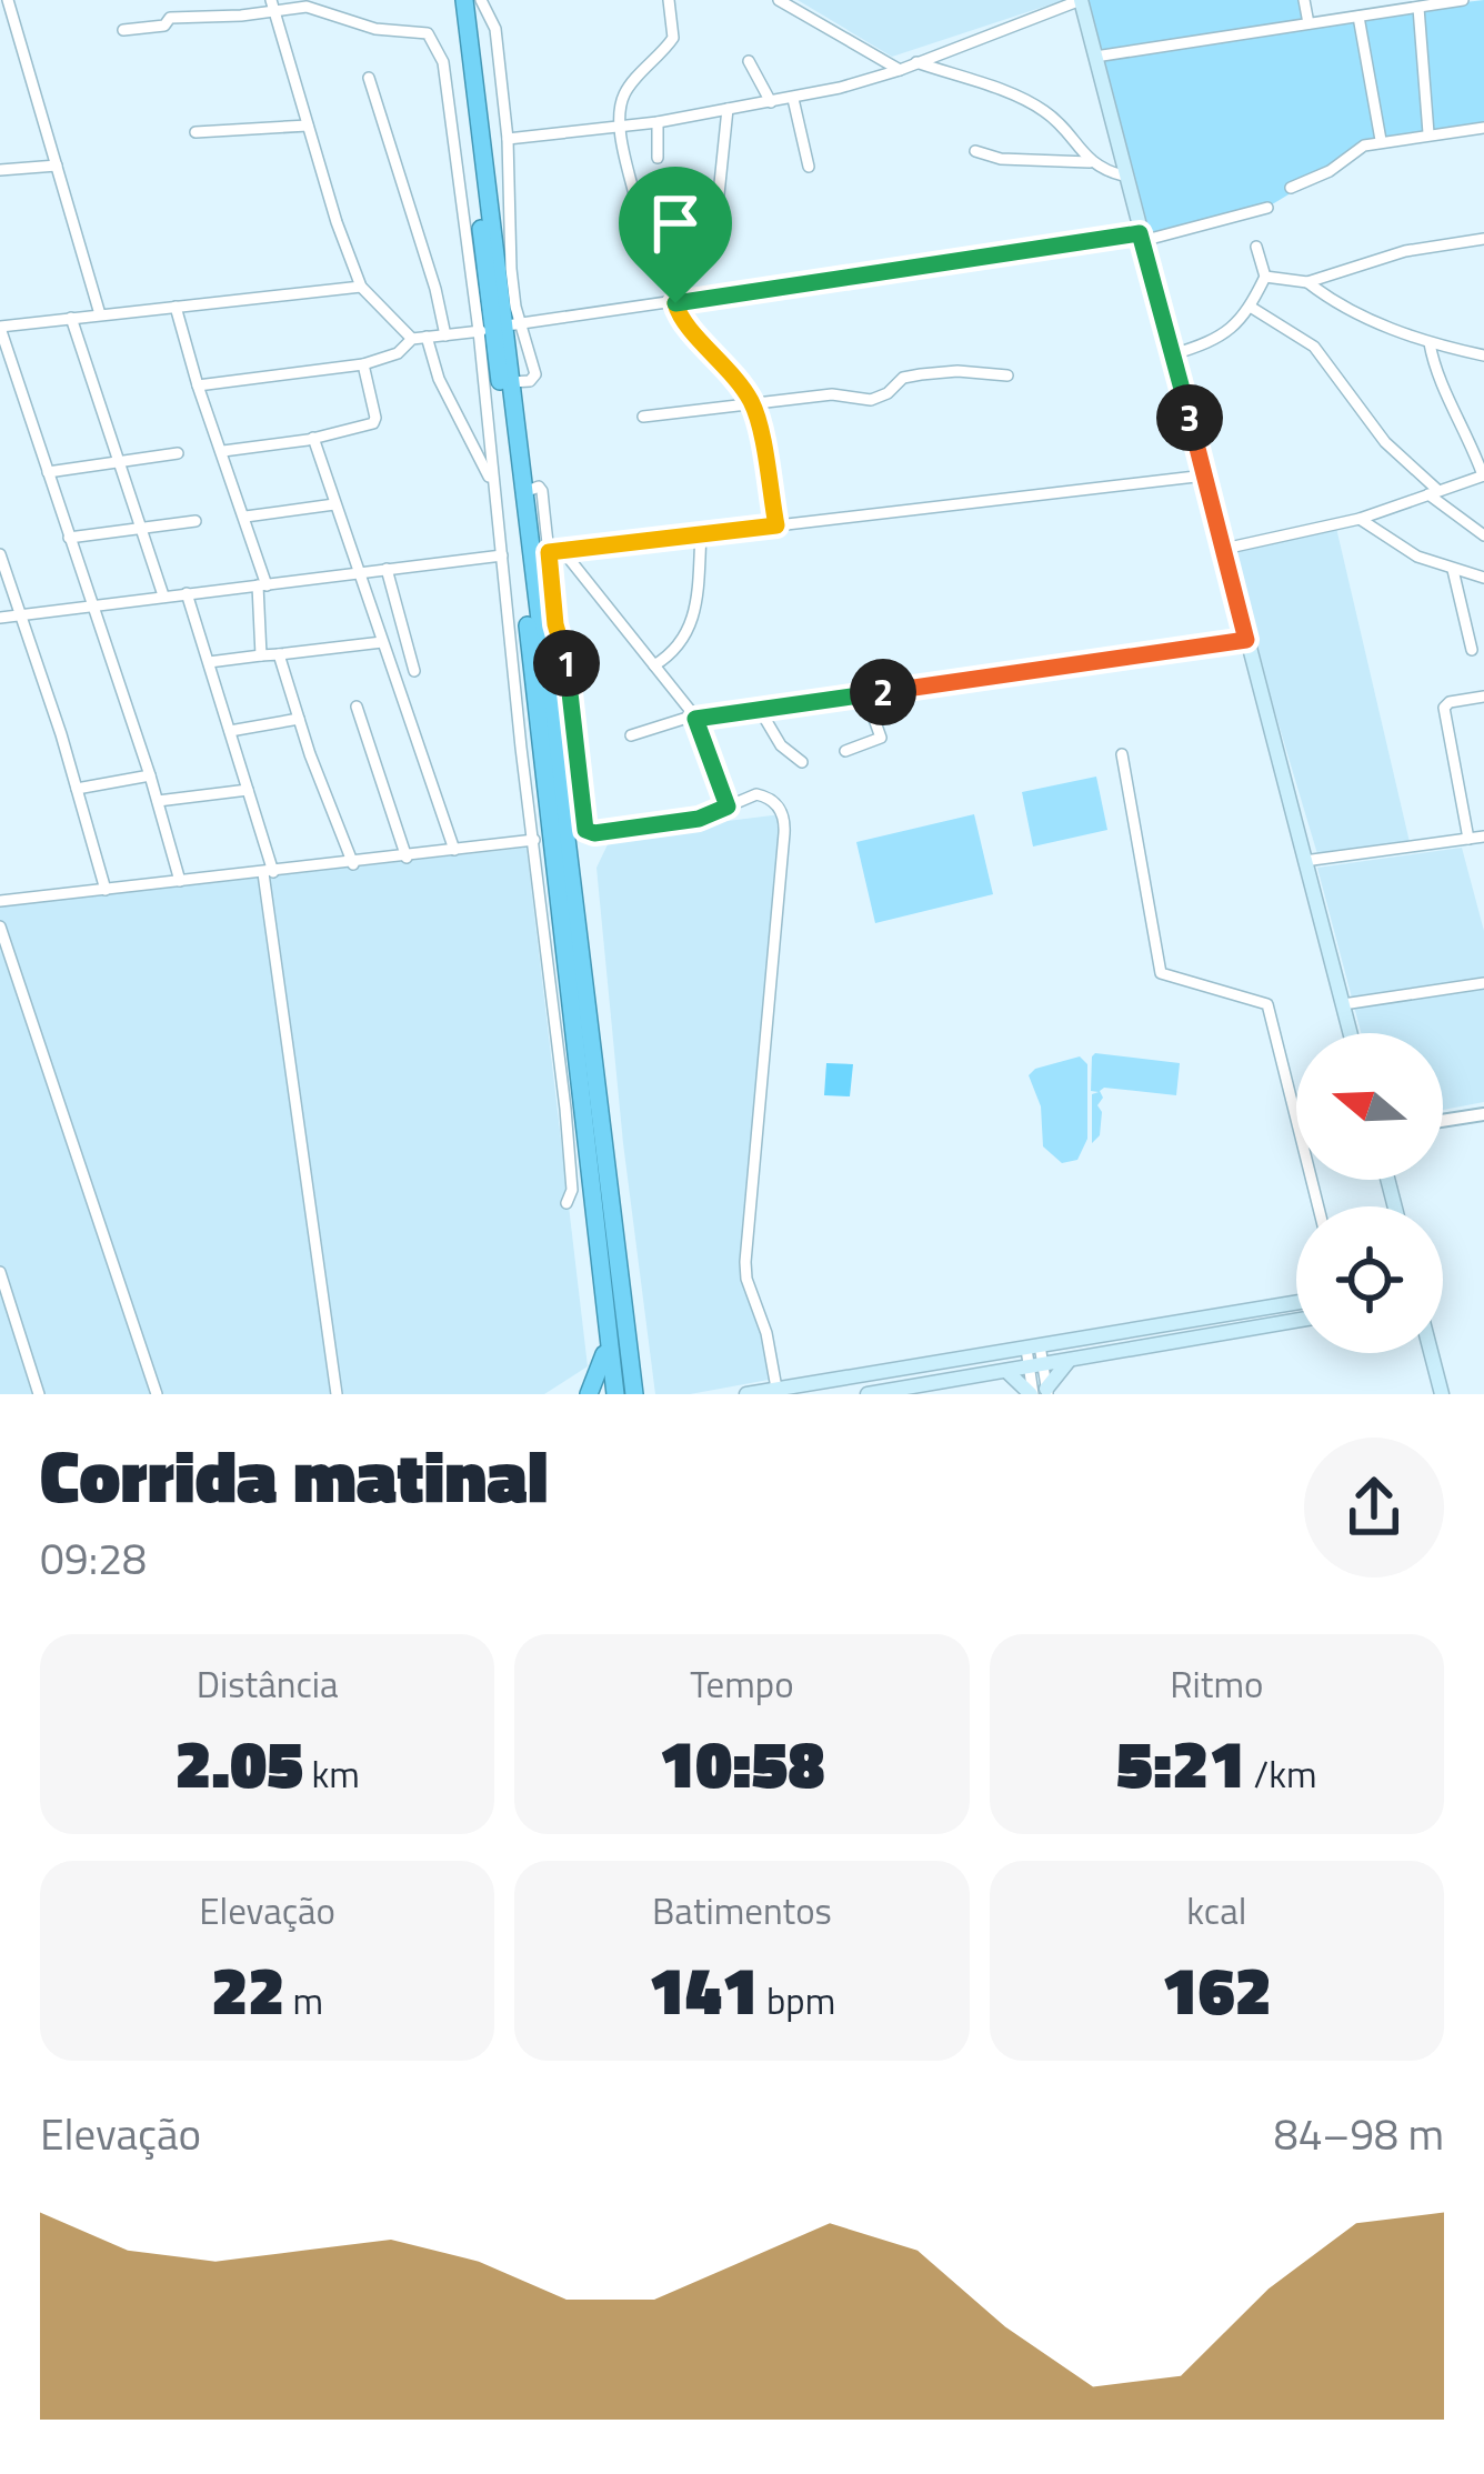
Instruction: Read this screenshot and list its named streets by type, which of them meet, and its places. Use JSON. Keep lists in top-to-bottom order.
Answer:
{
  "north": "left",
  "page": {
    "pins": ["3", "1", "2"],
    "heading": ["Corrida matinal", "09:28"],
    "stats": [
      ["Distância", "2.05 km"],
      ["Tempo", "10:58"],
      ["Ritmo", "5:21 /km"],
      ["Elevação", "22 m"],
      ["Batimentos", "141 bpm"],
      ["kcal", "162"]
    ],
    "chart": ["Elevação", "84–98 m"]
  }
}
